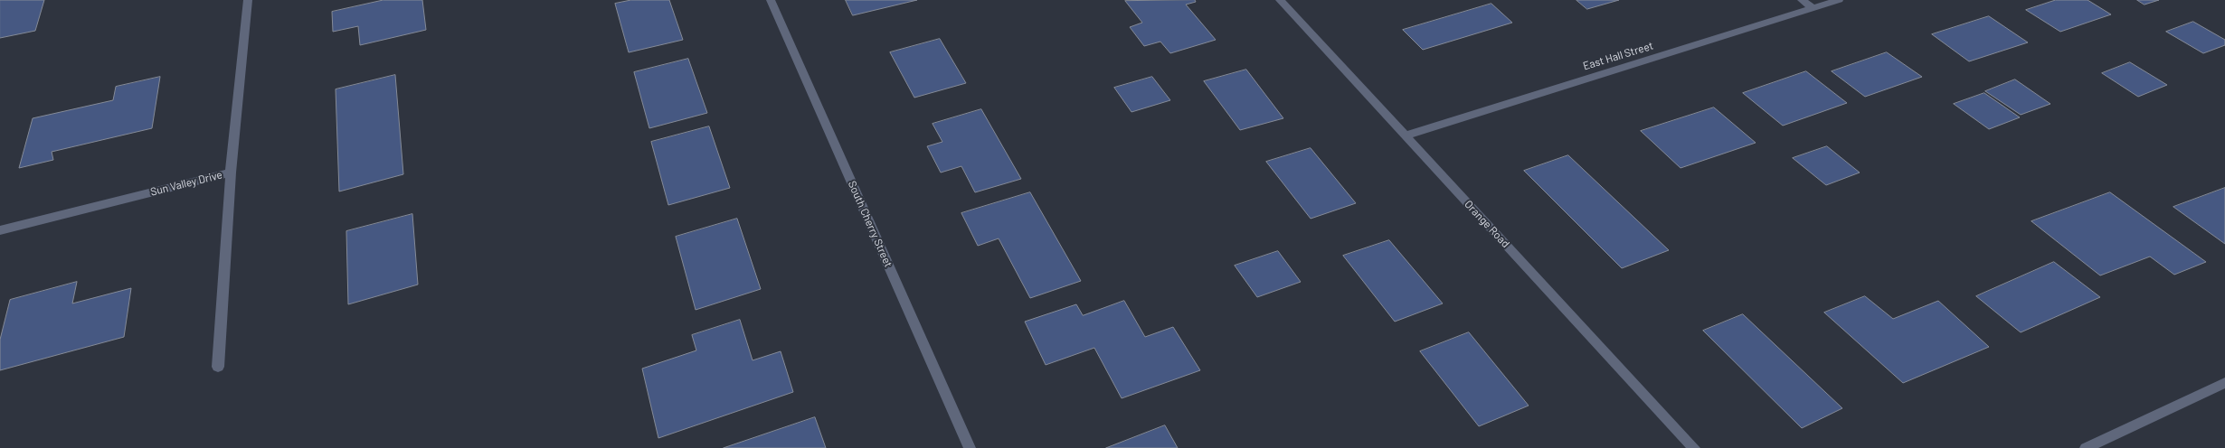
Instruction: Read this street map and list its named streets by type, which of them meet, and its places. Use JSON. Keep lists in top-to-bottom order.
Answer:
{
  "streets": {
    "street": [
      "East Hall Street",
      "Sun Valley Drive",
      "South Cherry Street",
      "Orange Road"
    ]
  },
  "crossings": [
    ["East Hall Street", "Orange Road"]
  ]
}
